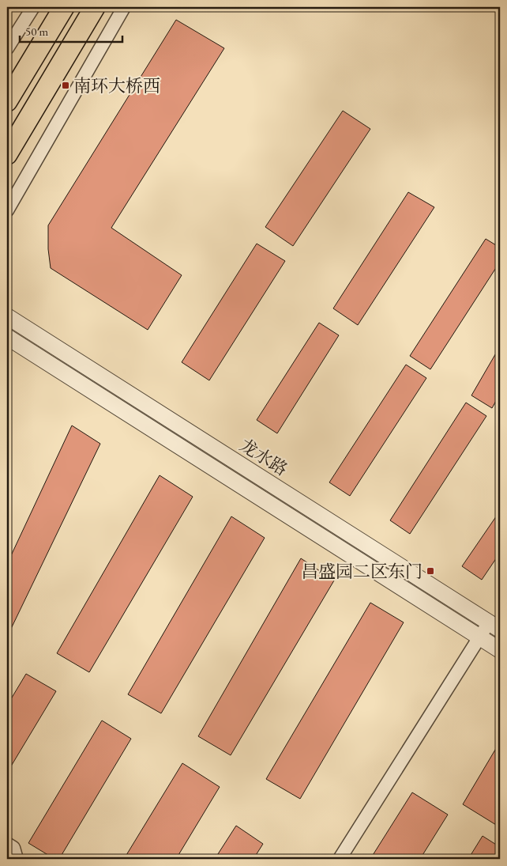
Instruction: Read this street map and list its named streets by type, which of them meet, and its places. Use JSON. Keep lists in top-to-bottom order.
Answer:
{
  "streets": {
    "street": ["龙水路"]
  },
  "places": {
    "transit": ["南环大桥西", "昌盛园二区东门"]
  },
  "scale_bar": "50 m"
}
